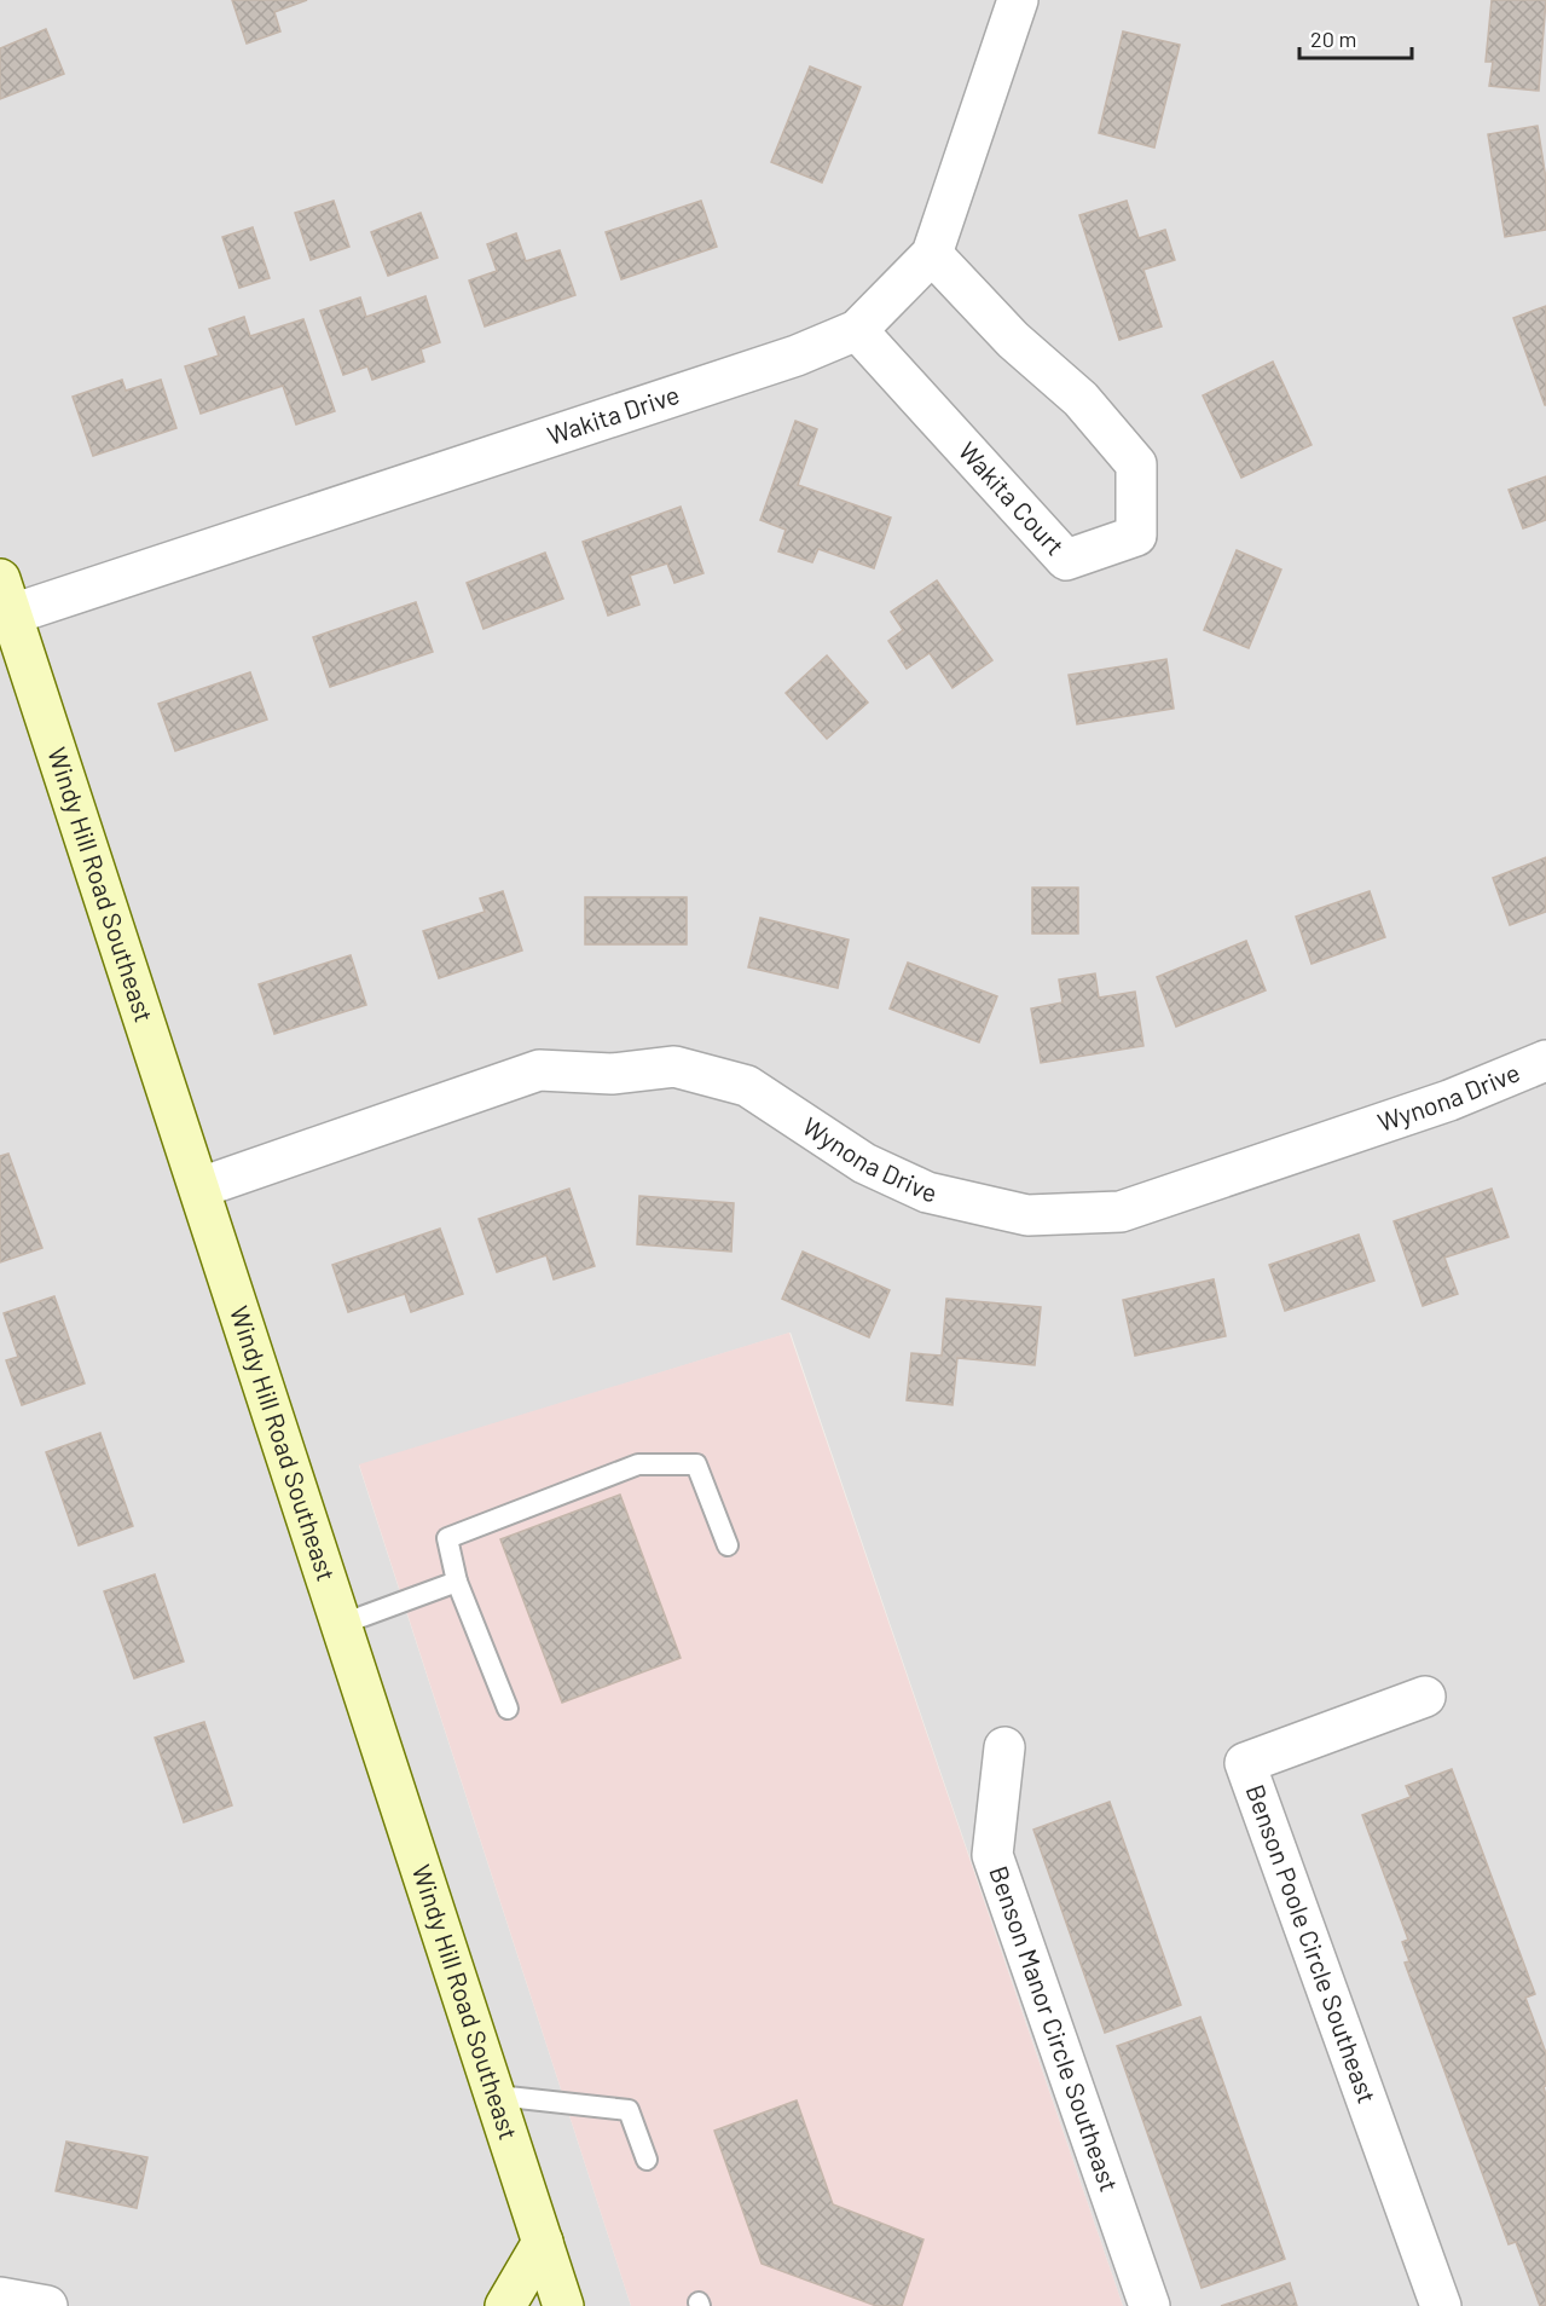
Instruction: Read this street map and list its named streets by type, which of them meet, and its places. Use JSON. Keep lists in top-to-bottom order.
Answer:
{
  "streets": {
    "main road": ["Windy Hill Road Southeast"],
    "street": [
      "Wakita Drive",
      "Wakita Court",
      "Wynona Drive",
      "Benson Poole Circle Southeast",
      "Benson Manor Circle Southeast"
    ]
  },
  "crossings": [
    ["Wakita Drive", "Wakita Court"],
    ["Wakita Drive", "Windy Hill Road Southeast"],
    ["Windy Hill Road Southeast", "Wynona Drive"]
  ],
  "scale_bar": "20 m"
}
